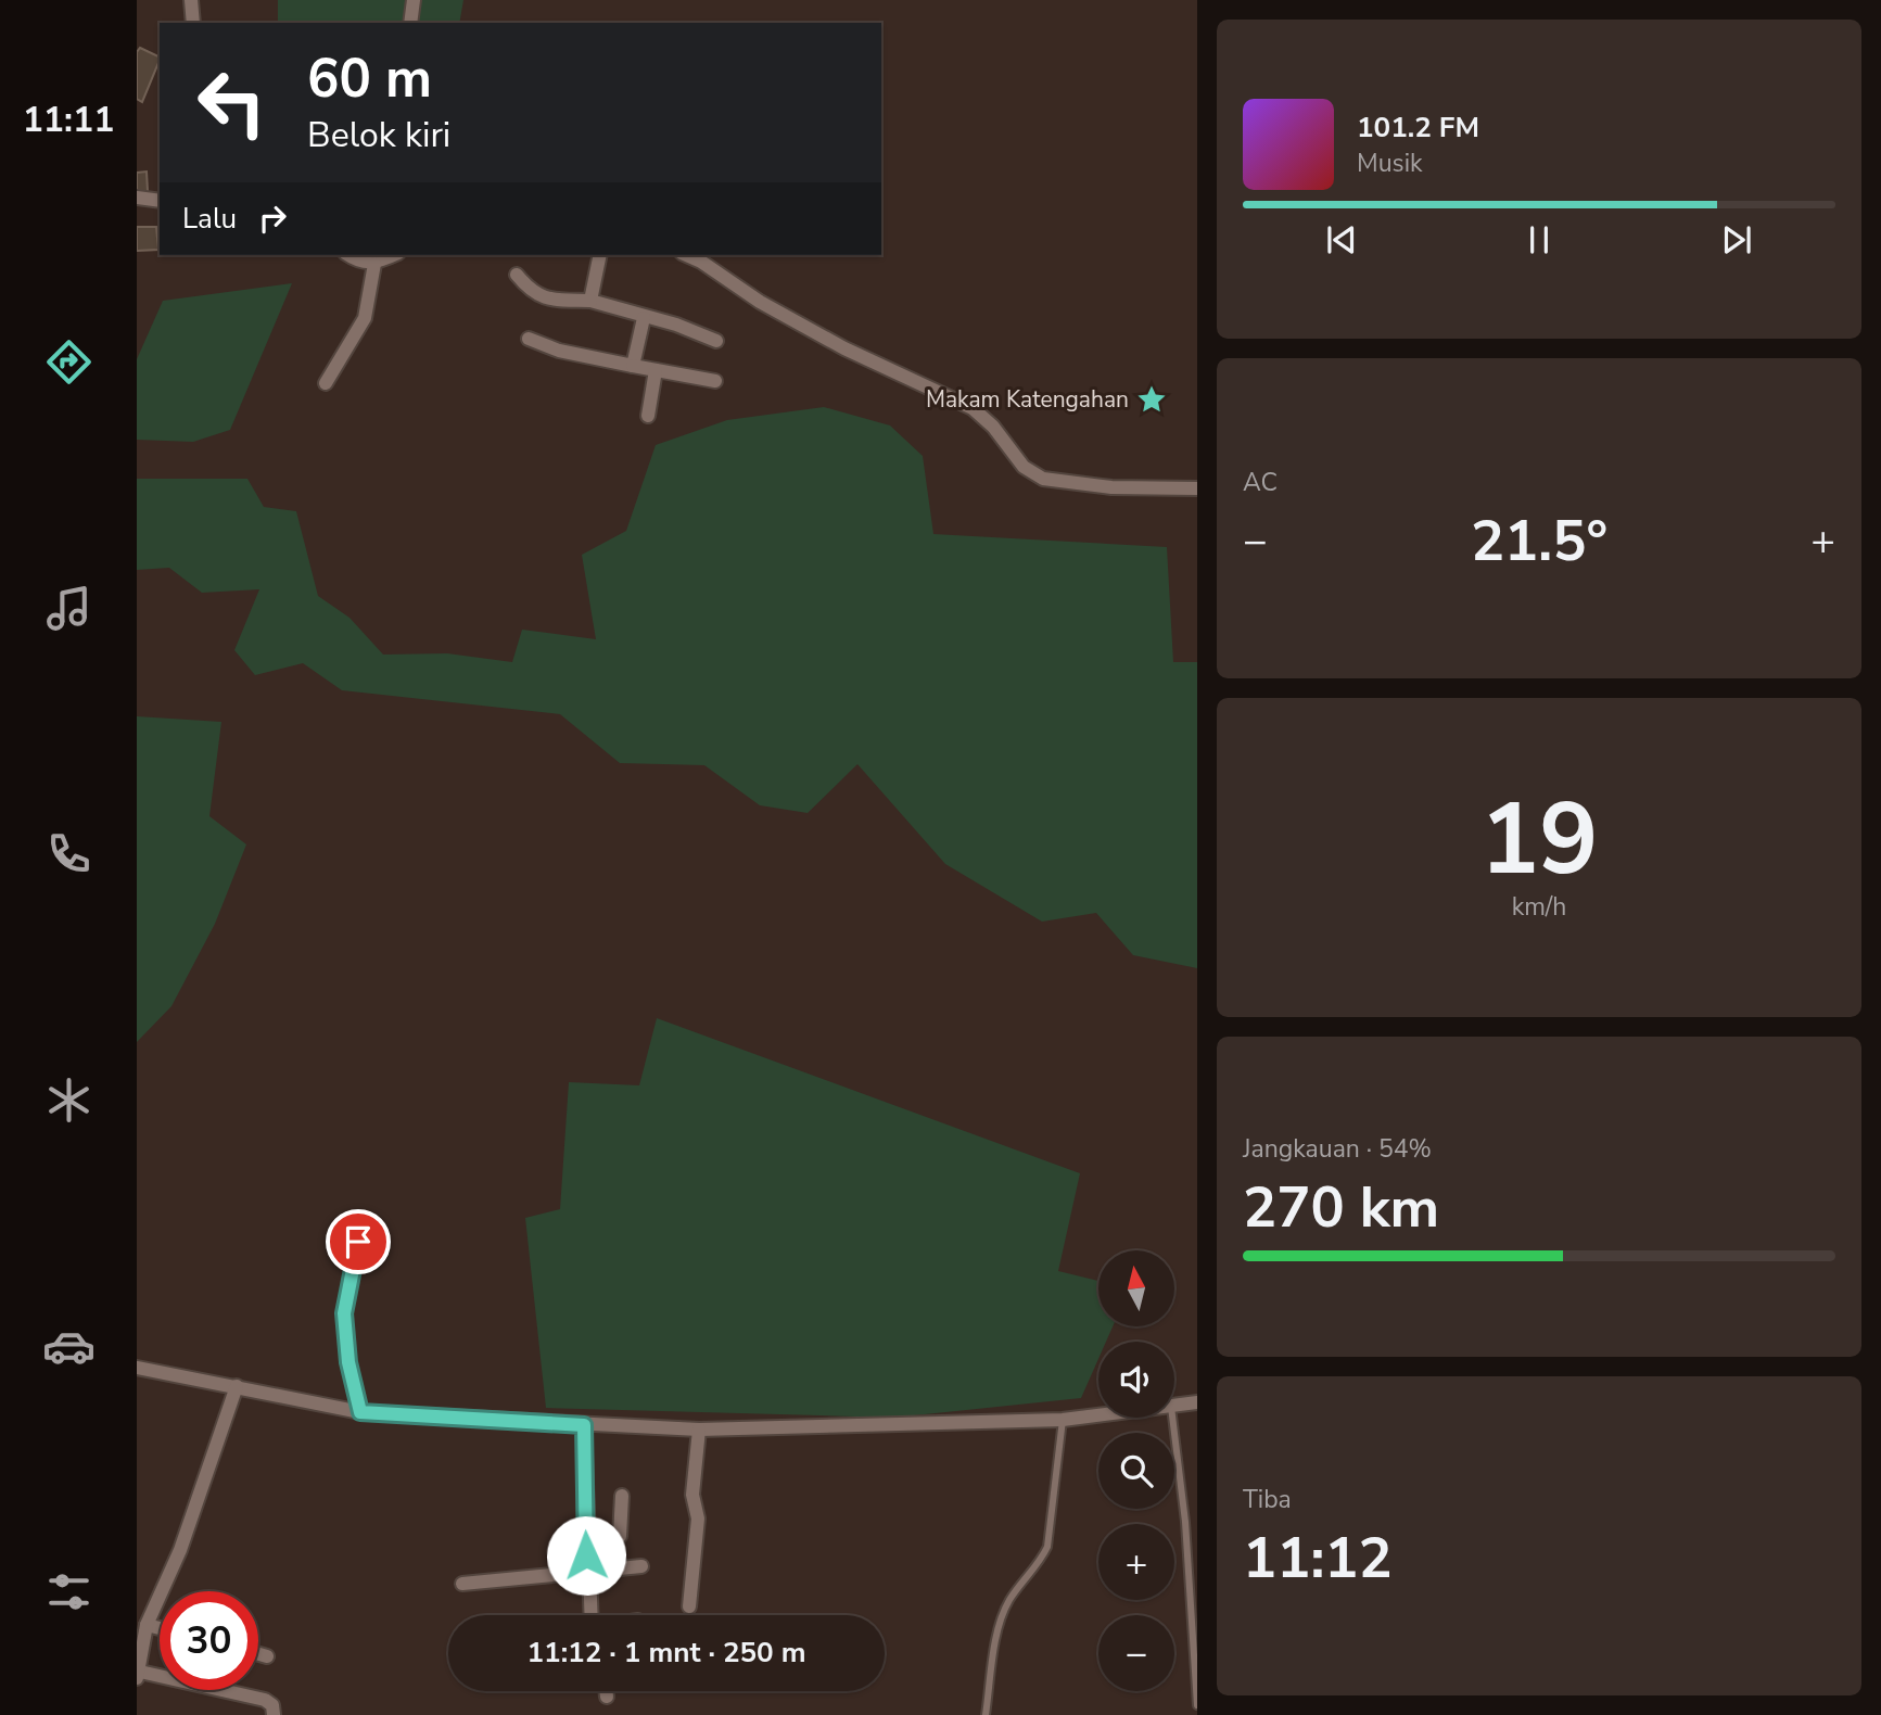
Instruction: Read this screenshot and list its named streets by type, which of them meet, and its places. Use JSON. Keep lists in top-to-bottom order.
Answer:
{
  "places": {
    "place": ["Makam Katengahan"]
  },
  "north": "top",
  "page": {
    "tabs": "11:11",
    "turn": ["60 m", "Belok kiri"],
    "song": ["101.2 FM", "Musik"],
    "then": "Lalu",
    "tile": [
      "AC",
      ["19", "km/h"],
      ["Jangkauan · 54%", "270 km"],
      ["Tiba", "11:12"]
    ],
    "heat": ["−", "21.5°", "+"],
    "map_buttons": ["+", "−"],
    "limit": "30",
    "trip": "11:12 · 1 mnt · 250 m"
  }
}
